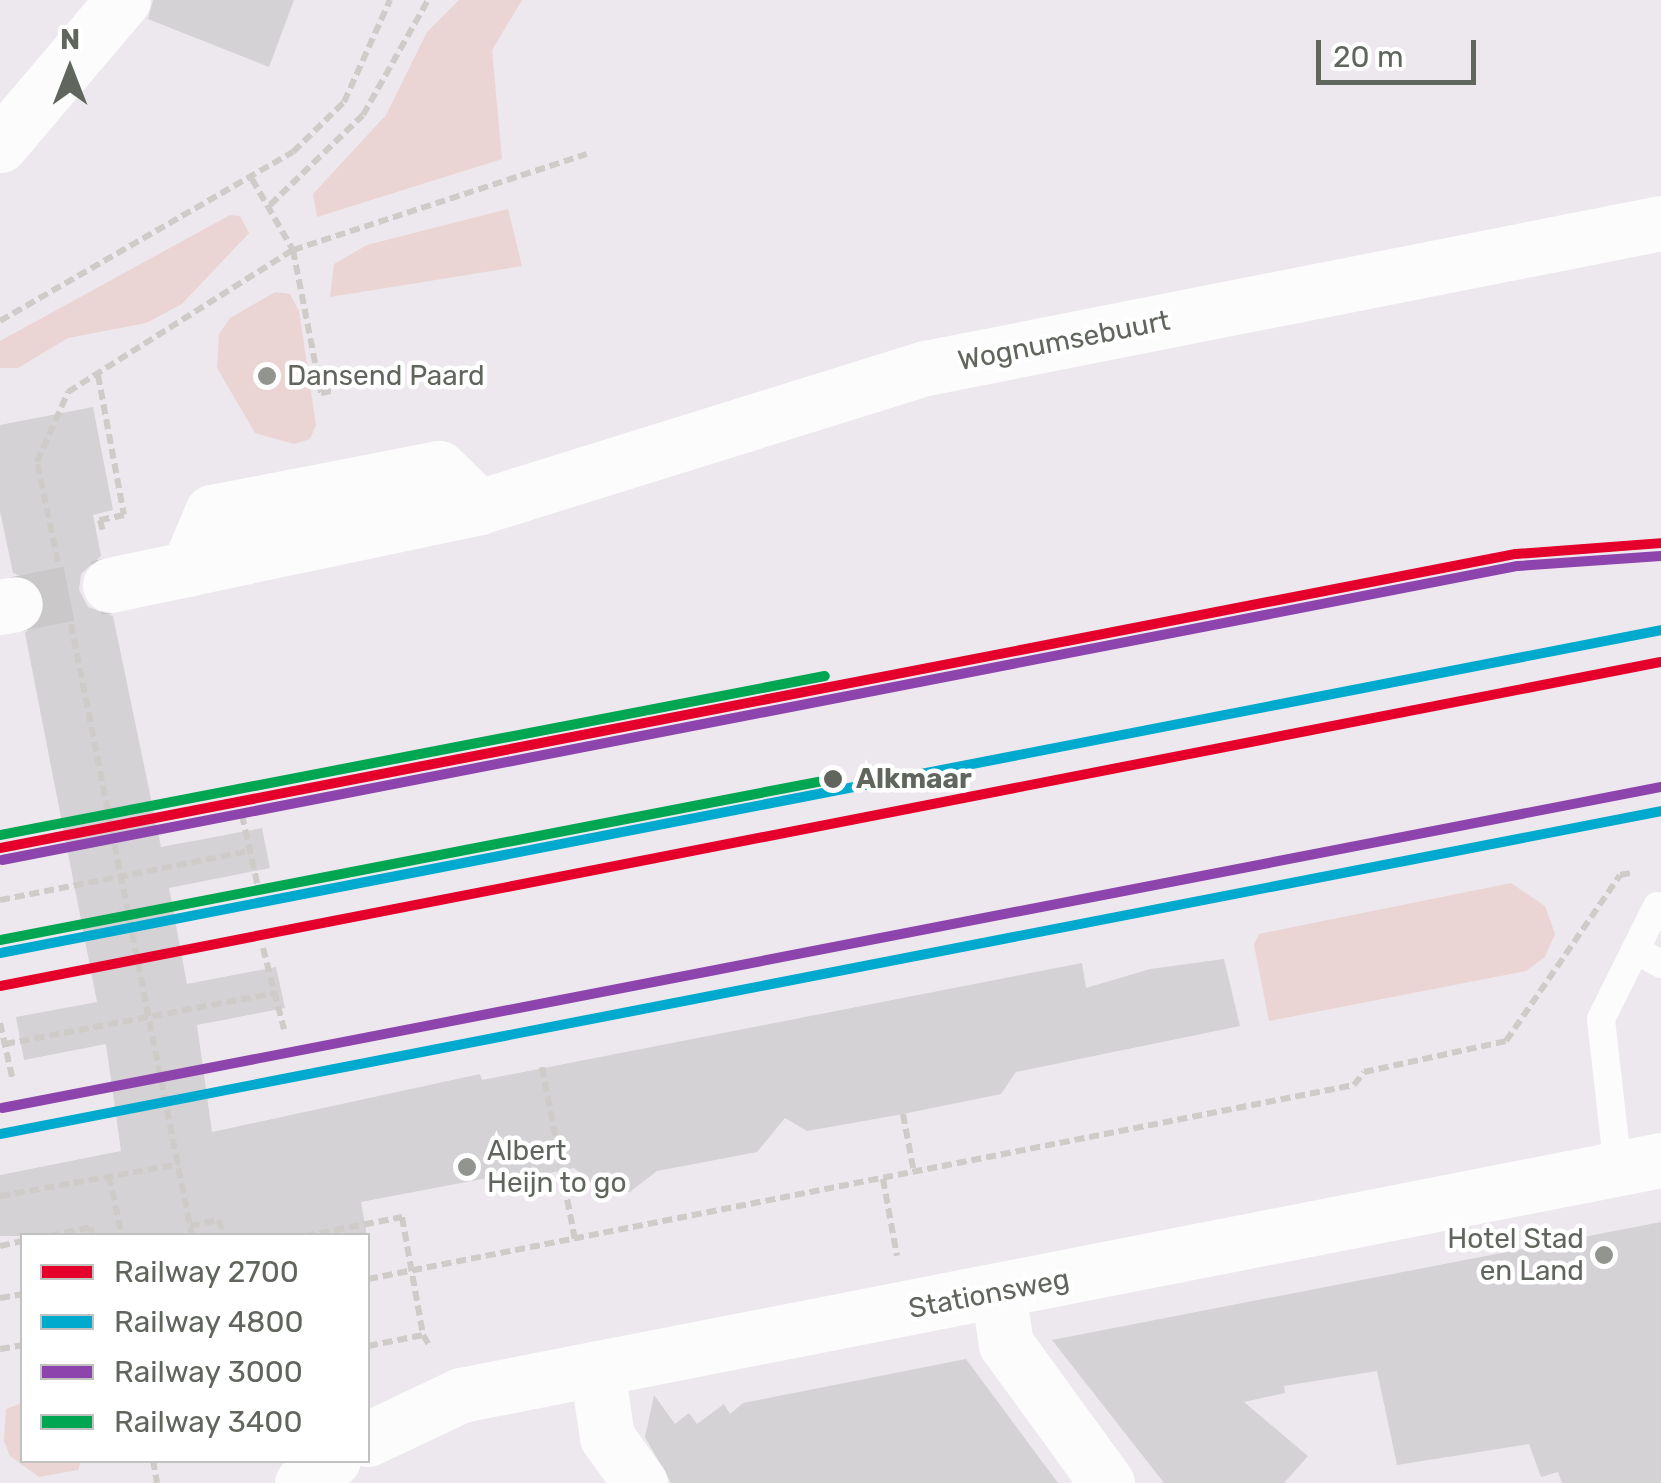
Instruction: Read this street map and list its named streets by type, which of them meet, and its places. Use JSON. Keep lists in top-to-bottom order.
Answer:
{
  "streets": {
    "street": ["Wognumsebuurt", "Stationsweg"]
  },
  "places": [
    "Dansend Paard",
    "Alkmaar",
    "Albert Heijn to go",
    "Hotel Stad en Land"
  ],
  "lines": [
    "rail line 2700",
    "rail line 3000",
    "rail line 4800",
    "rail line 3400"
  ],
  "legend": [
    "Railway 2700",
    "Railway 4800",
    "Railway 3000",
    "Railway 3400"
  ],
  "scale_bar": "20 m",
  "north": "top"
}
